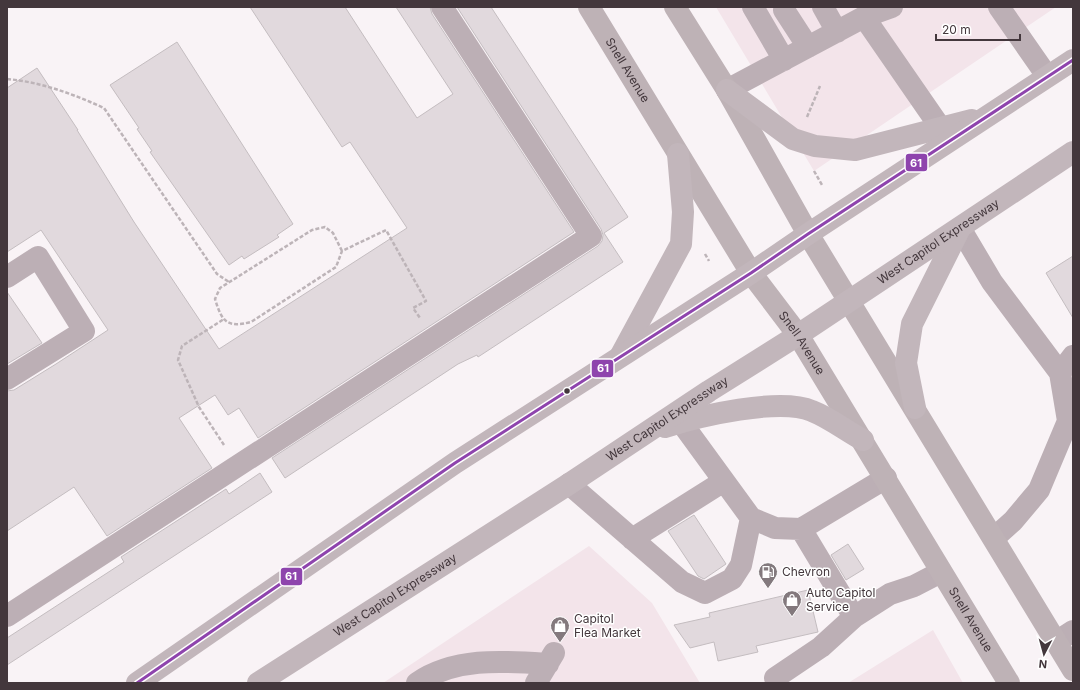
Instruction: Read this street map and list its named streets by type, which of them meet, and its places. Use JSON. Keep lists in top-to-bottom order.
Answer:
{
  "streets": {
    "highway": ["West Capitol Expressway"],
    "main road": ["Snell Avenue"]
  },
  "crossings": [
    ["Snell Avenue", "West Capitol Expressway"]
  ],
  "places": {
    "fuel station": ["Chevron"],
    "shop": ["Auto Capitol Service", "Capitol Flea Market"]
  },
  "lines": ["transit line 61"],
  "scale_bar": "20 m",
  "north": "bottom"
}
